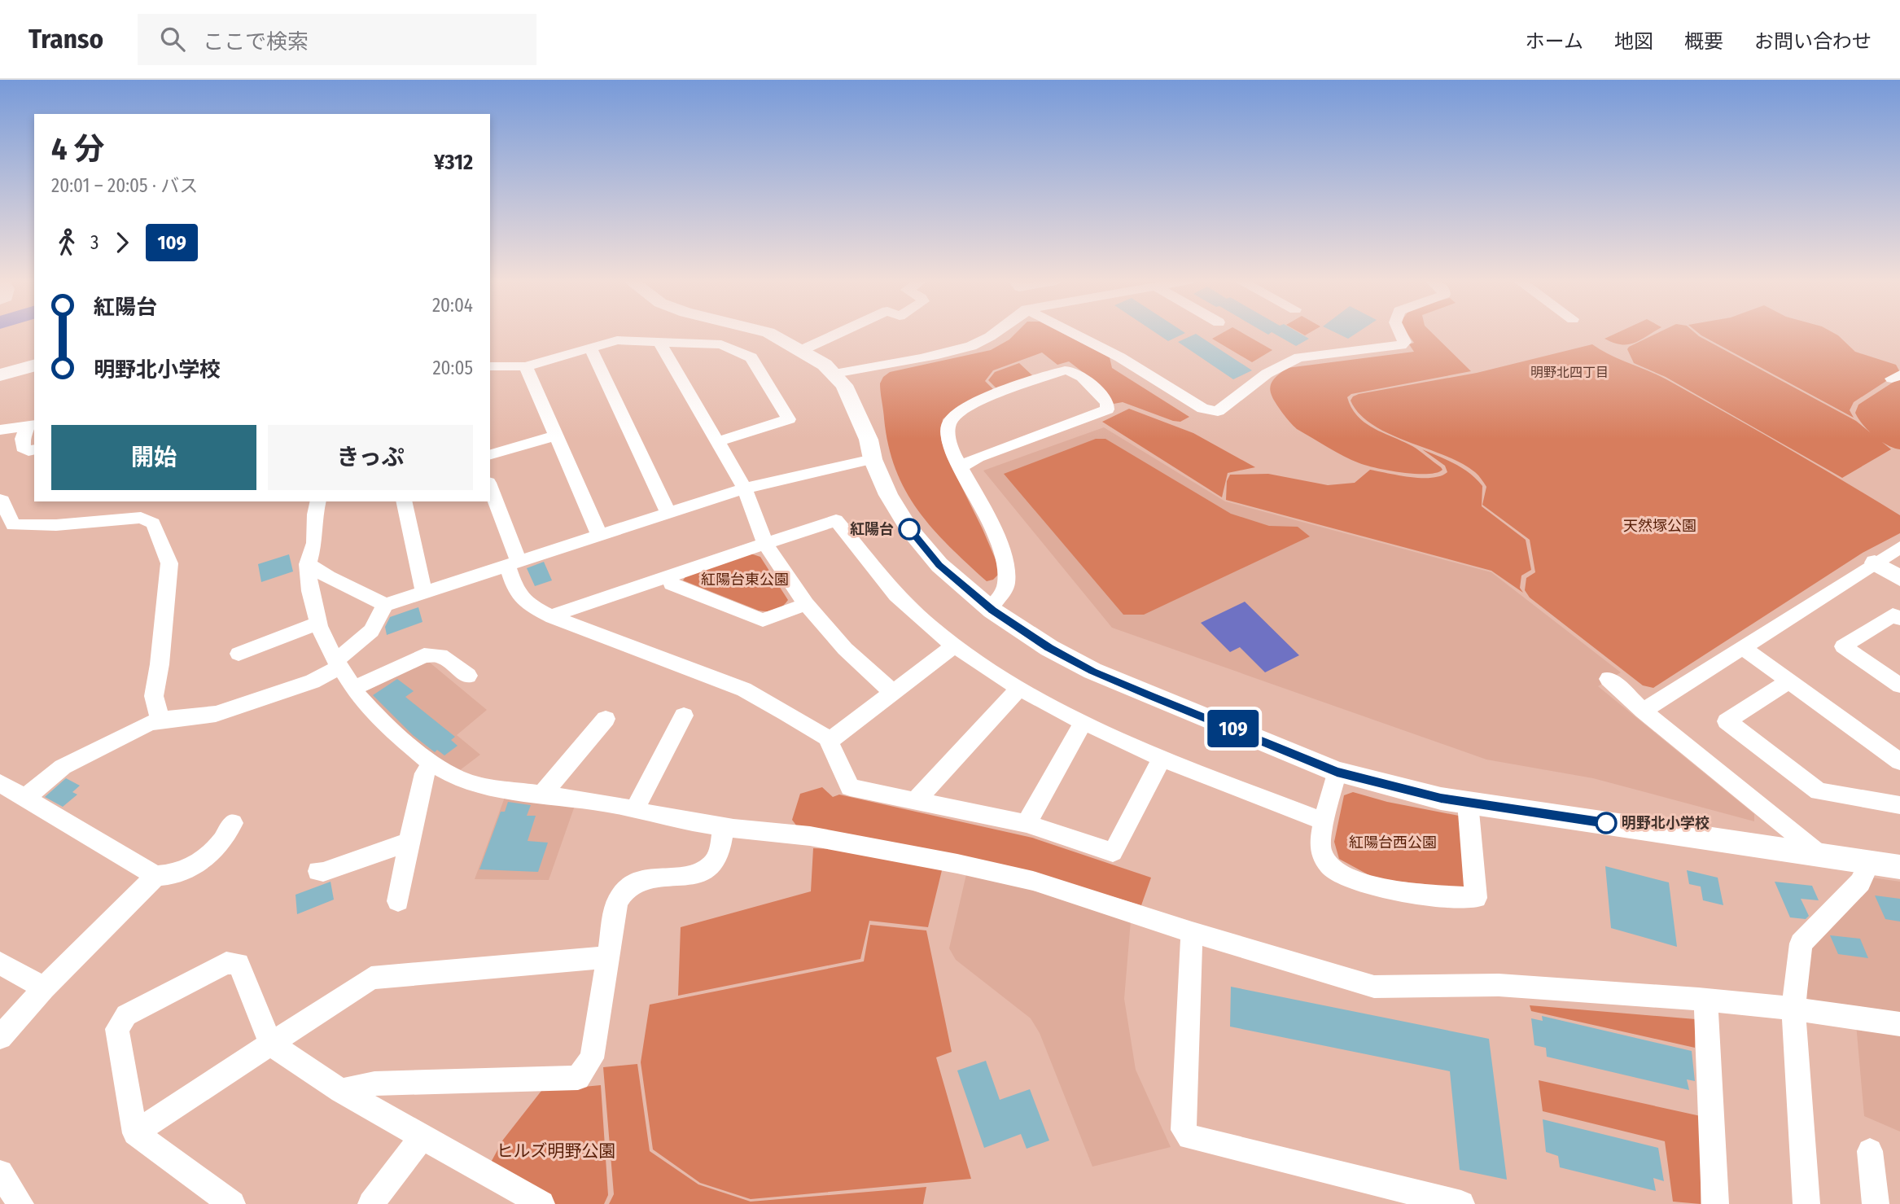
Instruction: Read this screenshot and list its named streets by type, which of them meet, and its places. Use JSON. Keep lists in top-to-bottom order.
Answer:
{
  "districts": ["明野北四丁目"],
  "parks": [
    "天然塚公園",
    "紅陽台東公園",
    "紅陽台西公園",
    "ヒルズ明野公園"
  ],
  "places": ["紅陽台", "明野北小学校"],
  "lines": ["bus line 109"],
  "page": {
    "header": "Transo",
    "search": "ここで検索",
    "nav": [
      "ホーム",
      "地図",
      "概要",
      "お問い合わせ"
    ],
    "on_map": "109",
    "heading": ["4 分", "20:01 – 20:05 · バス", "¥312"],
    "legs": ["3", "109"],
    "list": [
      {
        "name": "紅陽台",
        "value": "20:04"
      },
      {
        "name": "明野北小学校",
        "value": "20:05"
      }
    ],
    "buttons": ["開始", "きっぷ"]
  }
}
